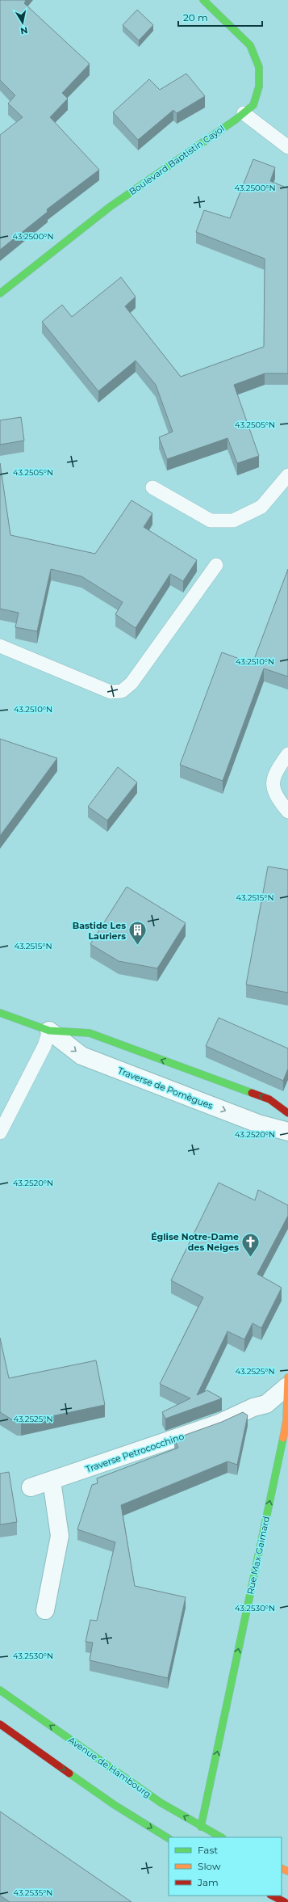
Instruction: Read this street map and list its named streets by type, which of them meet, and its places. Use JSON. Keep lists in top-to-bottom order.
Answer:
{
  "streets": {
    "street": [
      "Boulevard Baptistin Cayol",
      "Traverse de Pomègues",
      "Traverse Petrococchino",
      "Rue Max Gaimard",
      "Avenue de Hambourg"
    ]
  },
  "crossings": [
    ["Traverse Petrococchino", "Rue Max Gaimard"],
    ["Rue Max Gaimard", "Avenue de Hambourg"]
  ],
  "one_way": ["Rue Max Gaimard"],
  "places": {
    "building": ["Bastide Les Lauriers"],
    "church": ["Église Notre-Dame des Neiges"]
  },
  "legend": ["Fast", "Slow", "Jam"],
  "scale_bar": "20 m",
  "north": "bottom",
  "coordinates": [
    "43.2500°N",
    "43.2505°N",
    "43.2510°N",
    "43.2515°N",
    "43.2520°N",
    "43.2525°N",
    "43.2530°N",
    "43.2535°N"
  ]
}
